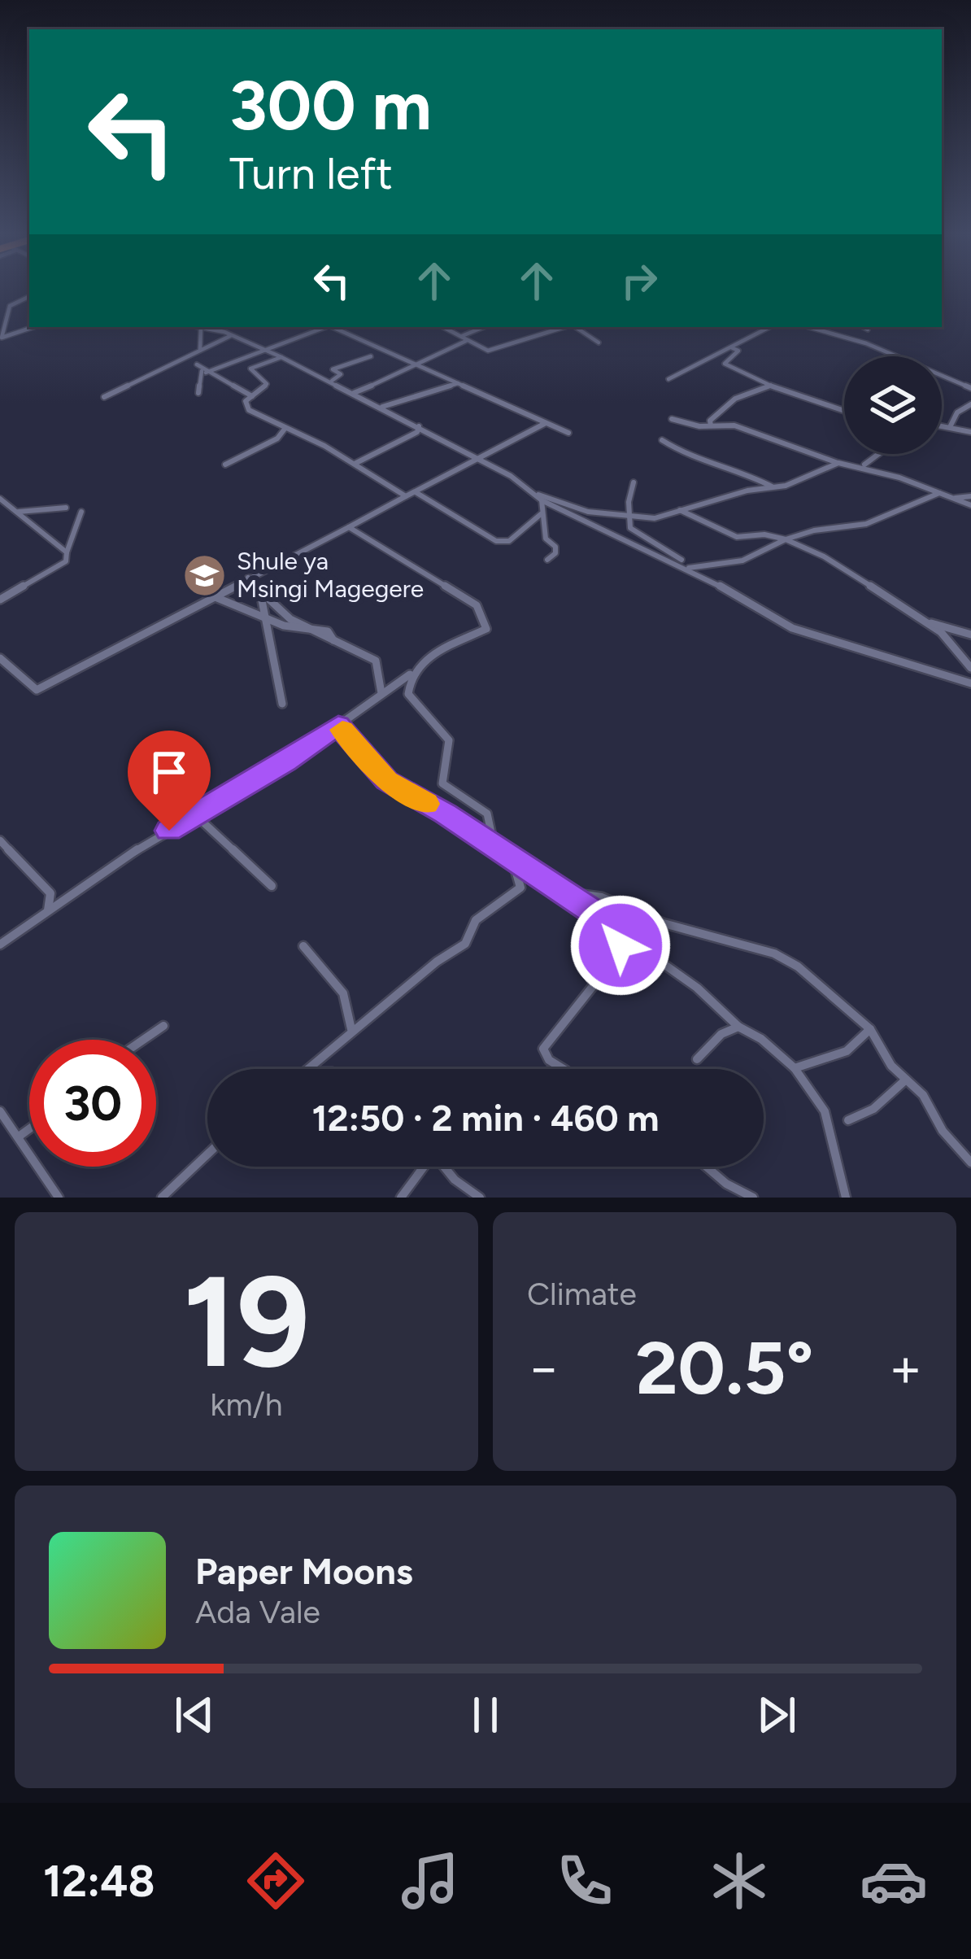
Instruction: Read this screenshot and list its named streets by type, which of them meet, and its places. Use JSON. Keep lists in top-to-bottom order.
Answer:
{
  "places": {
    "school or university": ["Shule ya Msingi Magegere"]
  },
  "page": {
    "turn": ["300 m", "Turn left"],
    "limit": "30",
    "trip": "12:50 · 2 min · 460 m",
    "tile": [
      ["19", "km/h"],
      "Climate"
    ],
    "heat": ["−", "20.5°", "+"],
    "song": ["Paper Moons", "Ada Vale"],
    "tabs": "12:48"
  }
}
